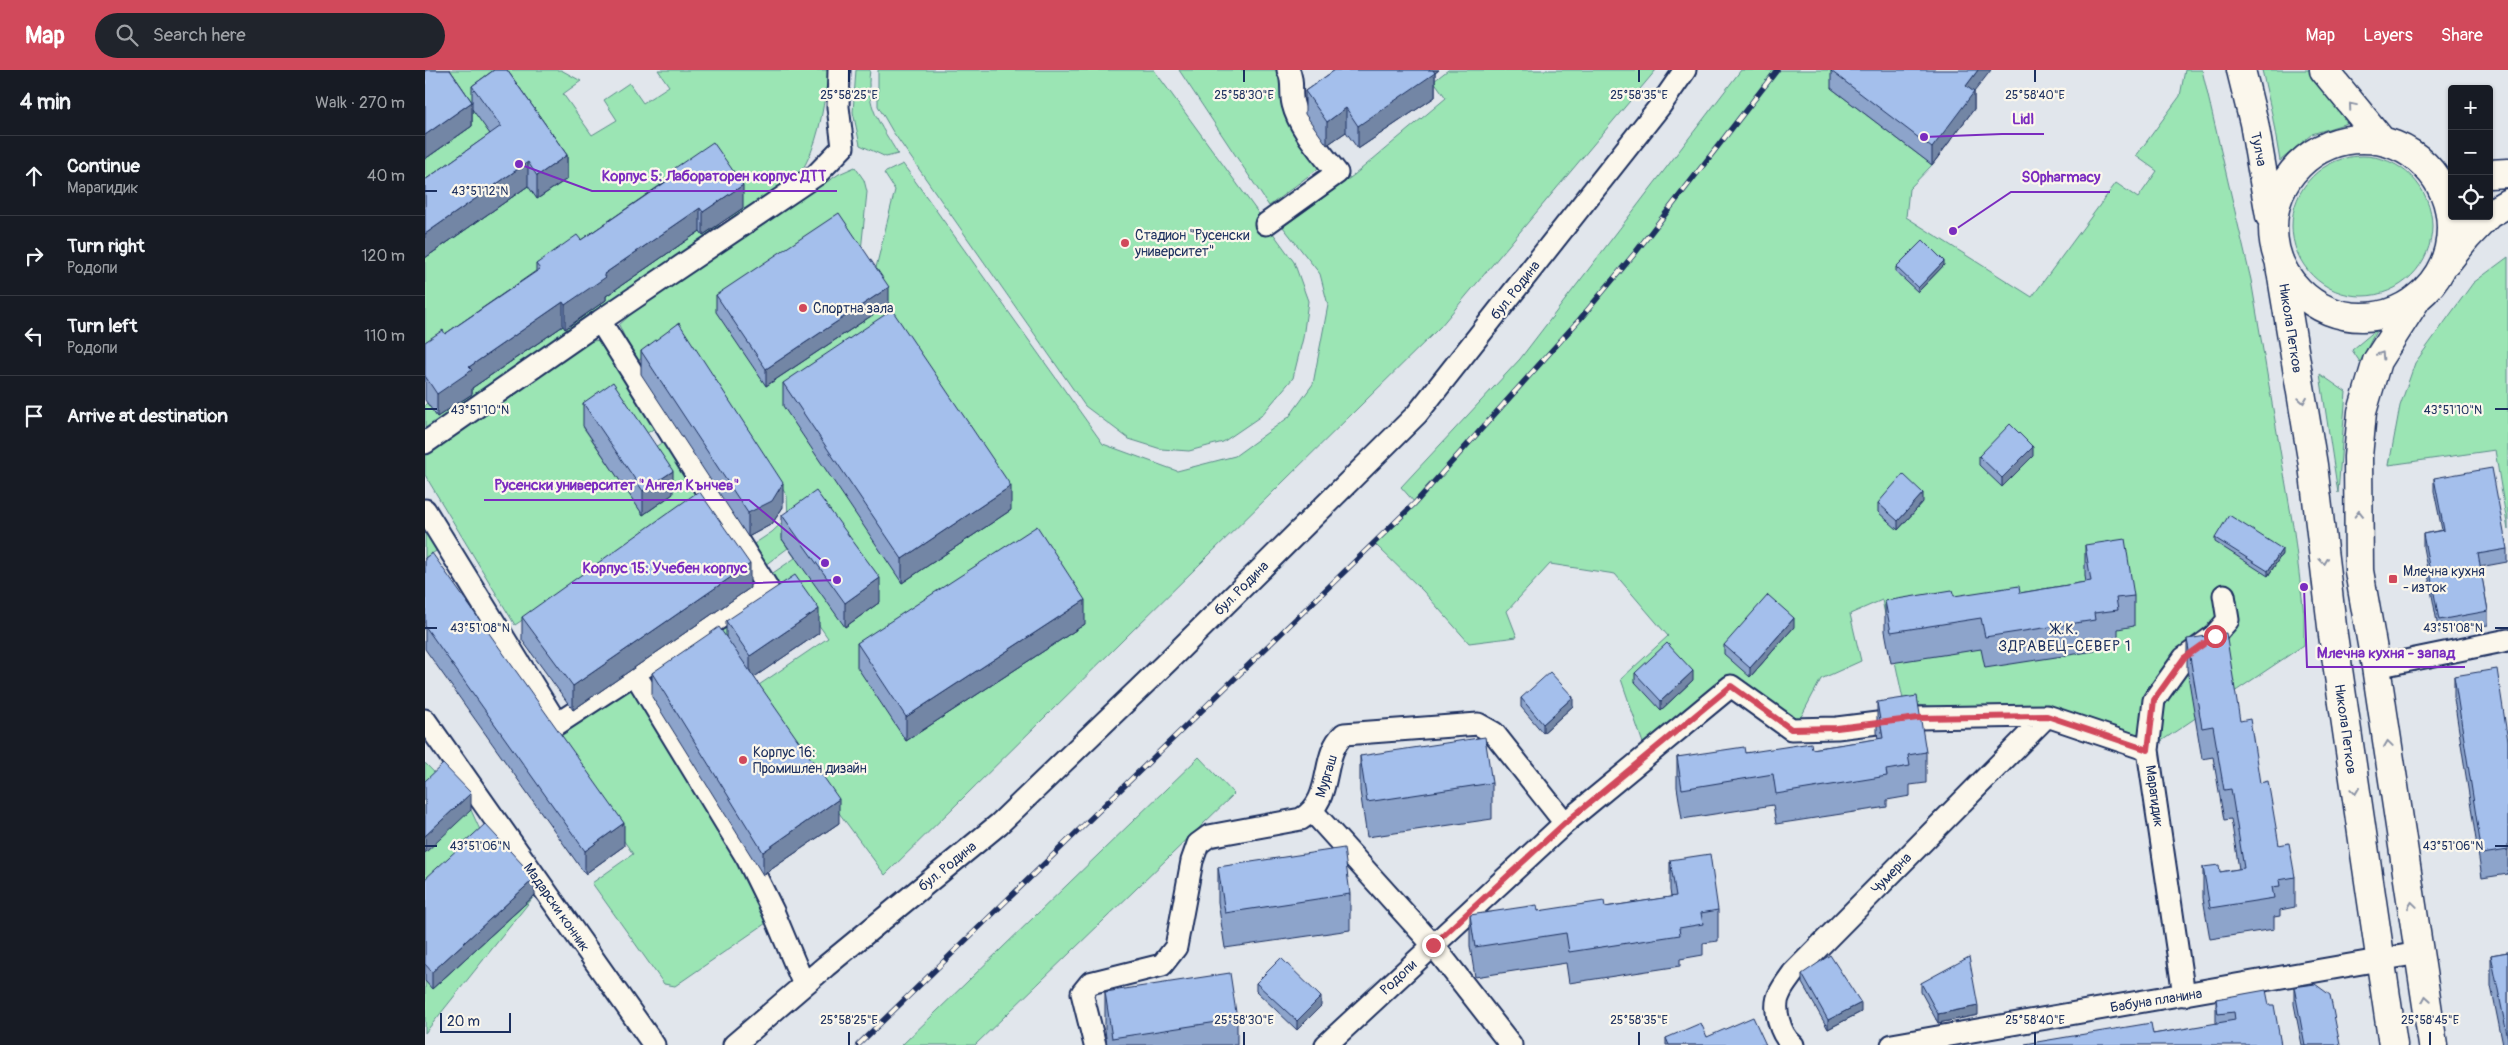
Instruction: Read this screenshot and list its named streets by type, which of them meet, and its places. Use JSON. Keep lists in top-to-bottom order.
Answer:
{
  "streets": {
    "main road": ["Тулча", "Никола Петков"],
    "street": [
      "бул. Родина",
      "Мургаш",
      "Марагидик",
      "Чумерна",
      "Мадарски конник",
      "Родопи",
      "Бабуна планина"
    ]
  },
  "crossings": [
    ["Тулча", "Никола Петков"],
    ["Никола Петков", "Бабуна планина"],
    ["Мургаш", "Родопи"],
    ["Марагидик", "Родопи"],
    ["Марагидик", "Бабуна планина"],
    ["Чумерна", "Родопи"]
  ],
  "districts": ["Ж.К. ЗДРАВЕЦ-СЕВЕР 1"],
  "places": {
    "other": [
      "Lidl",
      "Корпус 5: Лабораторен корпус ДТТ",
      "SOpharmacy",
      "Стадион \"Русенски университет\"",
      "Спортна зала",
      "Русенски университет \"Ангел Кънчев\"",
      "Корпус 15: Учебен корпус",
      "Млечна кухня - запад",
      "Корпус 16: Промишлен дизайн"
    ],
    "transit": ["Млечна кухня - изток"]
  },
  "scale_bar": "20 m",
  "page": {
    "header": "Map",
    "search": "Search here",
    "nav": ["Map", "Layers", "Share"],
    "heading": ["4 min", "Walk · 270 m"],
    "map_buttons": ["+", "−"],
    "list": [
      ["Continue", "Марагидик", "40 m"],
      ["Turn right", "Родопи", "120 m"],
      ["Turn left", "Родопи", "110 m"],
      "Arrive at destination"
    ],
    "scale": "20 m"
  },
  "coordinates": [
    "25°58'25\"E",
    "25°58'30\"E",
    "25°58'35\"E",
    "25°58'40\"E",
    "43°51'12\"N",
    "43°51'10\"N",
    "43°51'08\"N",
    "43°51'06\"N",
    "25°58'45\"E"
  ]
}
